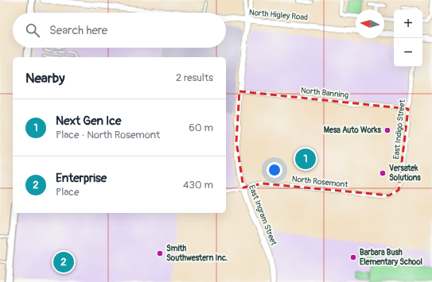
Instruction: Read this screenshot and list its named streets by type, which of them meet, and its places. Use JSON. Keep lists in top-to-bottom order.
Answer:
{
  "streets": {
    "main road": ["North Higley Road", "East Ingram Street"],
    "street": ["North Banning", "East Indigo Street", "North Rosemont"]
  },
  "crossings": [
    ["North Higley Road", "East Ingram Street"],
    ["North Banning", "East Indigo Street"],
    ["North Banning", "East Ingram Street"],
    ["East Indigo Street", "North Rosemont"],
    ["North Rosemont", "East Ingram Street"]
  ],
  "places": [
    "Mesa Auto Works",
    "Versatek Solutions",
    "Smith Southwestern Inc.",
    "Barbara Bush Elementary School"
  ],
  "north": "left",
  "page": {
    "map_buttons": ["+", "−"],
    "search": "Search here",
    "heading": ["Nearby", "2 results"],
    "list": [
      {
        "mark": "1",
        "name": "Next Gen Ice",
        "note": "Place · North Rosemont",
        "value": "60 m"
      },
      {
        "mark": "2",
        "name": "Enterprise",
        "note": "Place",
        "value": "430 m"
      }
    ],
    "pins": ["1", "2"]
  }
}
